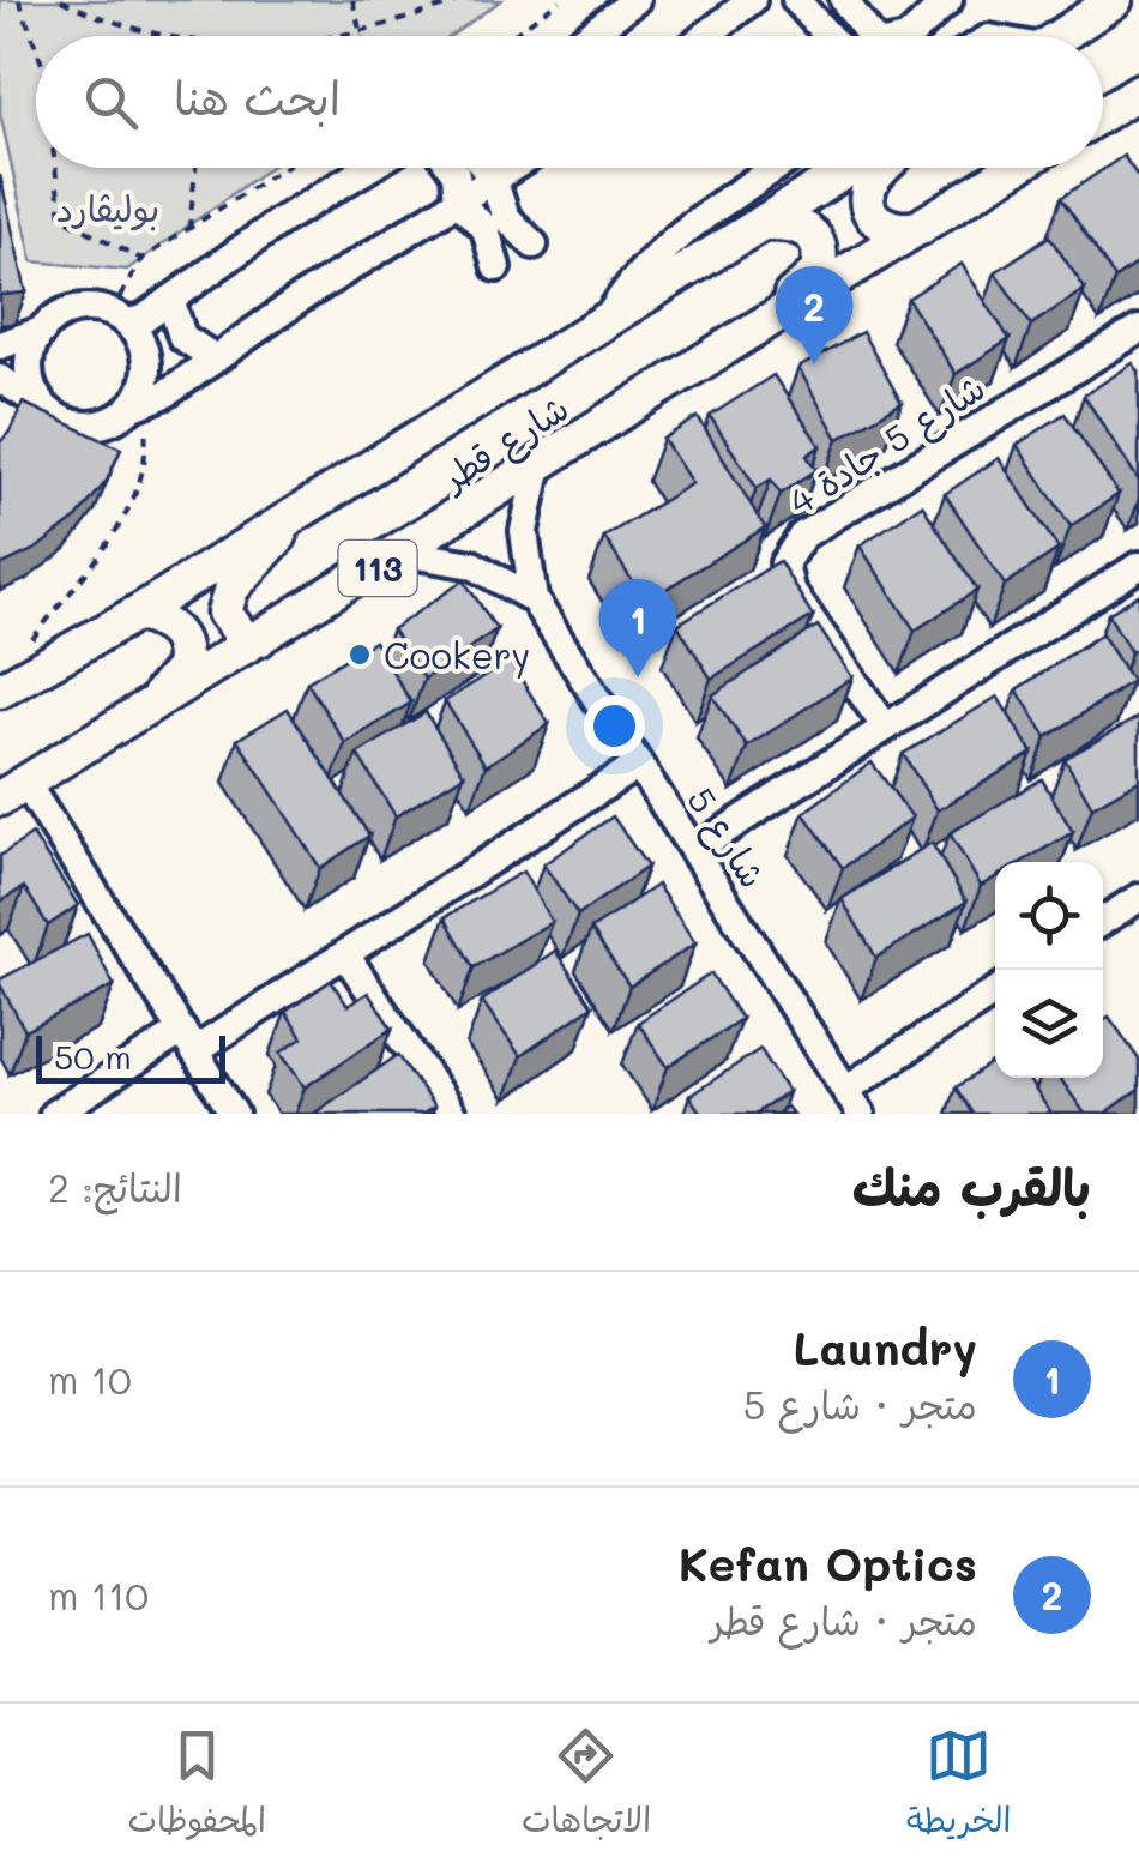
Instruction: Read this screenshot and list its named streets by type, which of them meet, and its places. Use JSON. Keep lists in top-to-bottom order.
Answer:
{
  "streets": {
    "main road": ["شارع قطر", "113"],
    "street": ["شارع 5 جادة 4", "شارع 5"]
  },
  "crossings": [
    ["شارع قطر", "شارع 5"]
  ],
  "parks": ["بوليڤارد"],
  "places": ["Cookery"],
  "scale_bar": "50 m",
  "page": {
    "search": "ابحث هنا",
    "pins": ["2", "1"],
    "scale": "50 m",
    "heading": ["بالقرب منك", "النتائج: 2"],
    "list": [
      {
        "mark": "1",
        "name": "Laundry",
        "note": "متجر · شارع 5",
        "value": "10 m"
      },
      {
        "mark": "2",
        "name": "Kefan Optics",
        "note": "متجر · شارع قطر",
        "value": "110 m"
      }
    ],
    "nav": ["الخريطة", "الاتجاهات", "المحفوظات"]
  }
}
